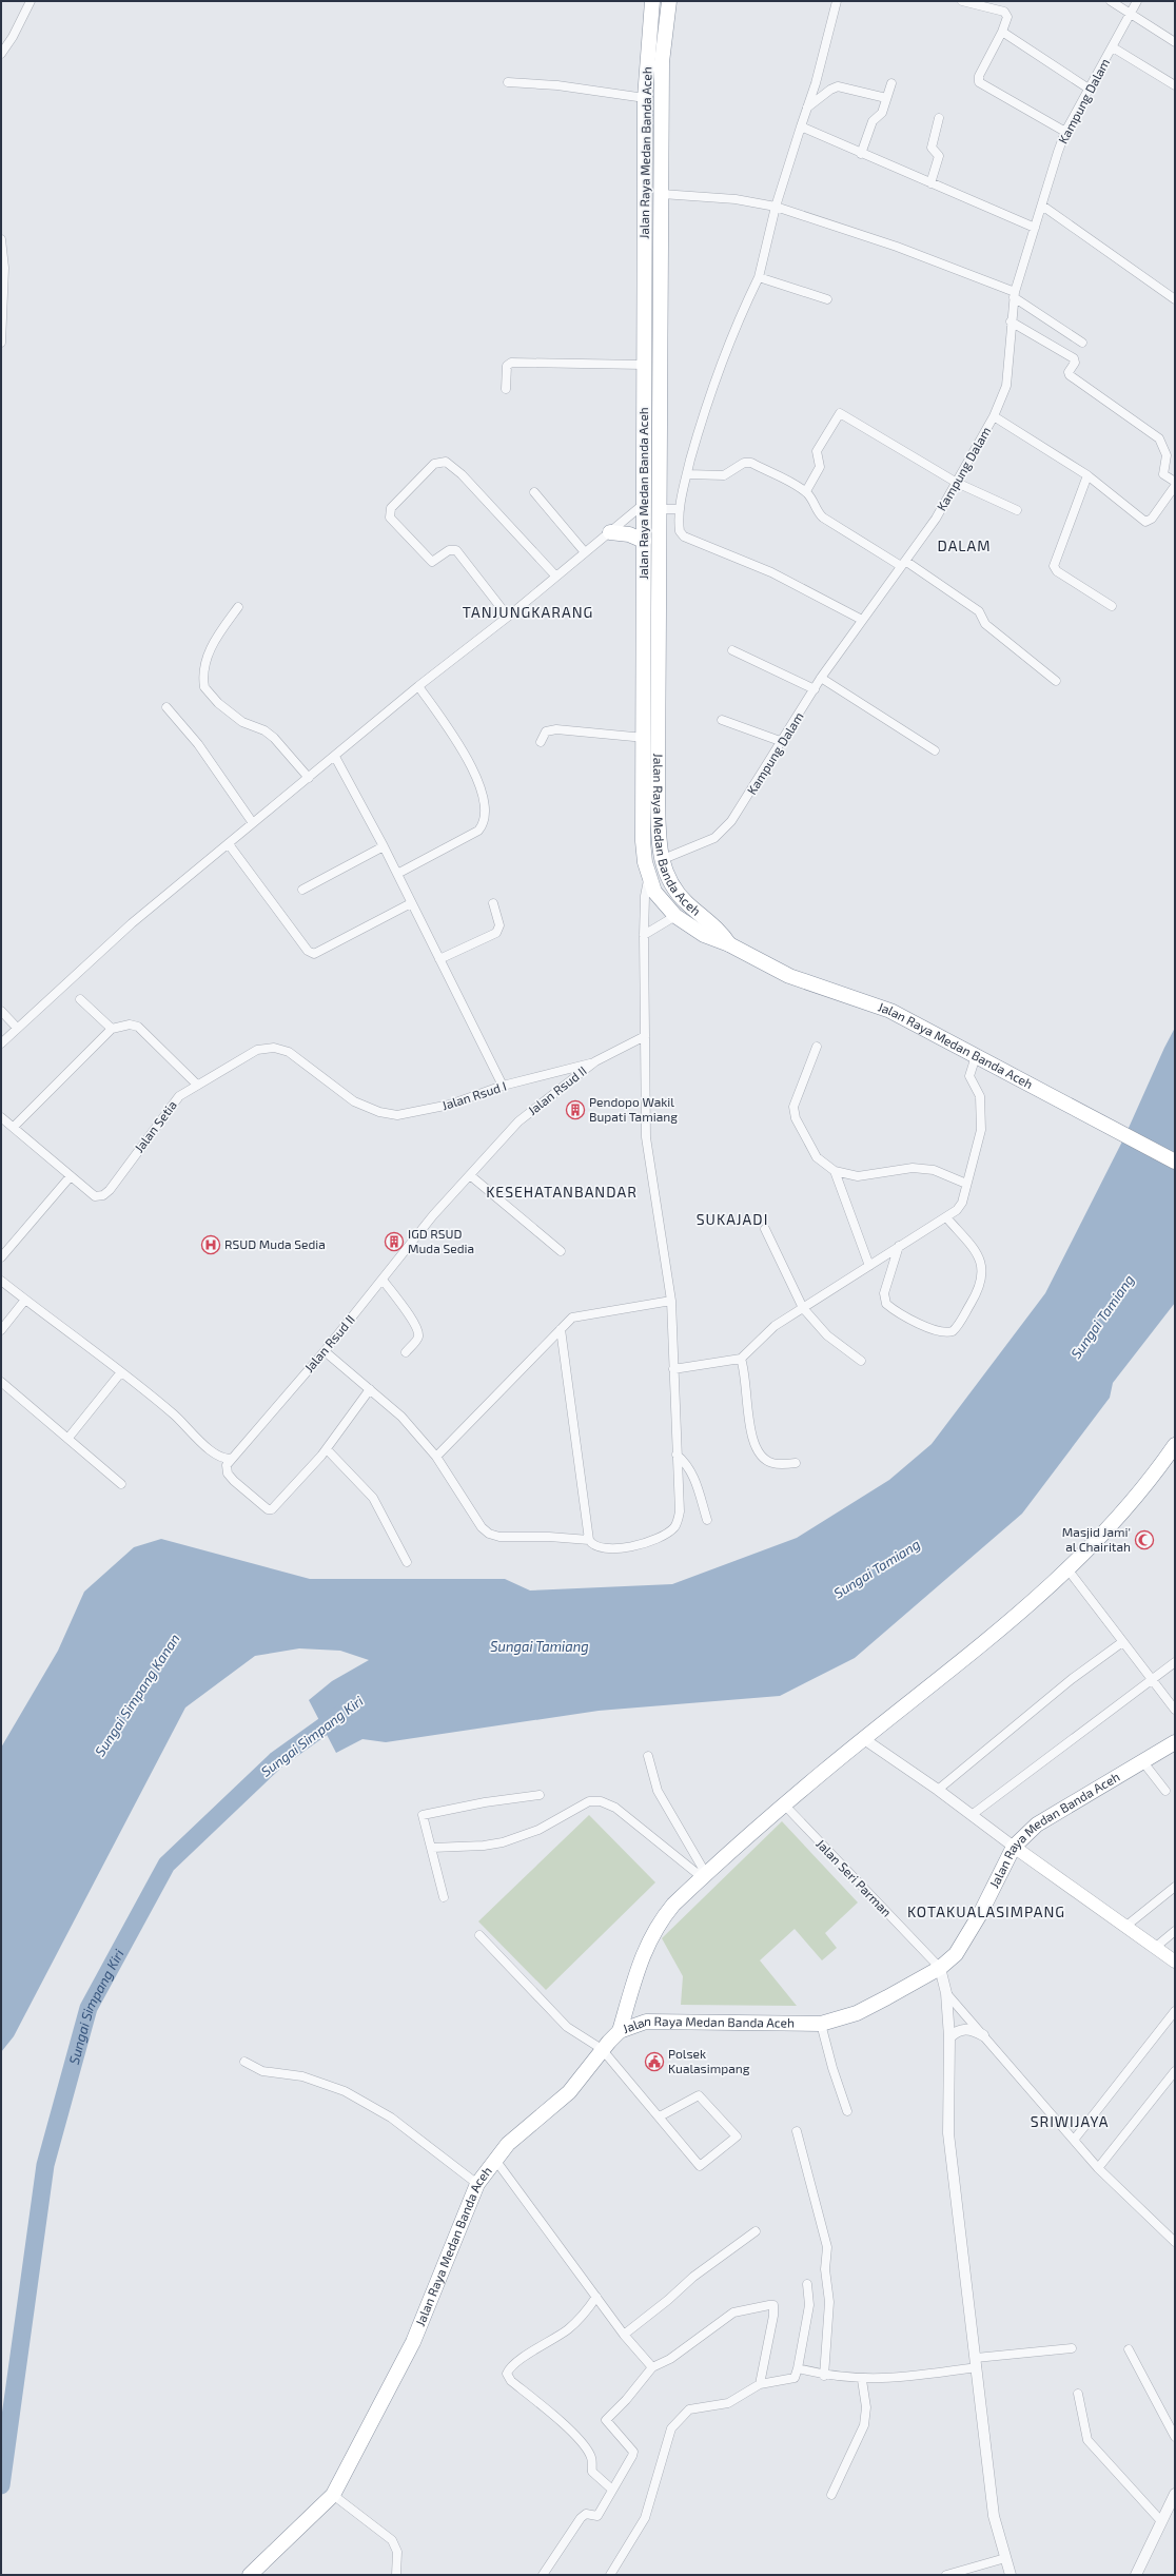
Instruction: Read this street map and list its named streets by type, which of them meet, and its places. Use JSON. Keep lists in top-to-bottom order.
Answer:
{
  "streets": {
    "highway": ["Jalan Raya Medan Banda Aceh"],
    "street": [
      "Kampung Dalam",
      "Jalan Rsud II",
      "Jalan Rsud I",
      "Jalan Setia",
      "Jalan Seri Parman"
    ]
  },
  "crossings": [
    ["Kampung Dalam", "Jalan Raya Medan Banda Aceh"],
    ["Jalan Raya Medan Banda Aceh", "Jalan Seri Parman"],
    ["Jalan Rsud II", "Jalan Rsud I"],
    ["Jalan Rsud I", "Jalan Setia"]
  ],
  "districts": [
    "DALAM",
    "TANJUNGKARANG",
    "KESEHATANBANDAR",
    "SUKAJADI",
    "KOTAKUALASIMPANG",
    "SRIWIJAYA"
  ],
  "water": ["Sungai Tamiang", "Sungai Simpang Kanan", "Sungai Simpang Kiri"],
  "places": {
    "building": ["Pendopo Wakil Bupati Tamiang", "IGD RSUD Muda Sedia"],
    "hospital": ["RSUD Muda Sedia"],
    "mosque": ["Masjid Jami' al Chairitah"],
    "public building": ["Polsek Kualasimpang"]
  }
}
